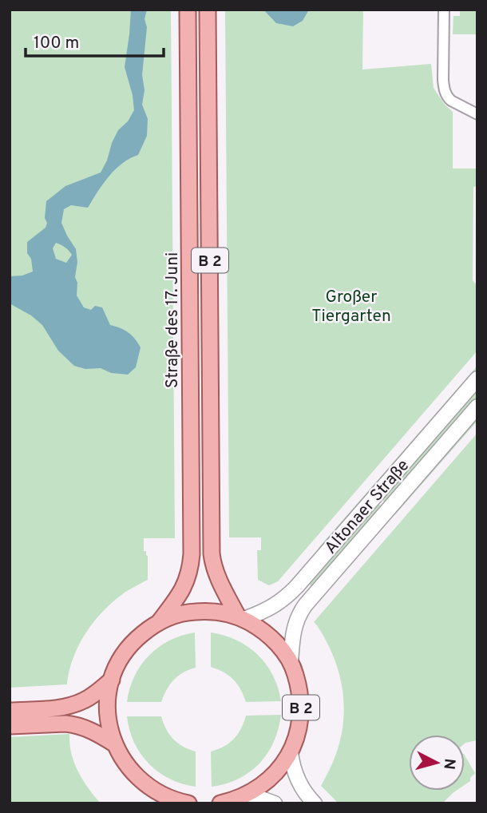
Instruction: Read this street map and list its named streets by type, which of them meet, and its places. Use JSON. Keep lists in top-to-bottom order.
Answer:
{
  "streets": {
    "main road": ["B 2", "Straße des 17. Juni", "Altonaer Straße"]
  },
  "crossings": [
    ["B 2", "Straße des 17. Juni"],
    ["B 2", "Altonaer Straße"]
  ],
  "parks": ["Großer Tiergarten"],
  "scale_bar": "100 m",
  "north": "right"
}
